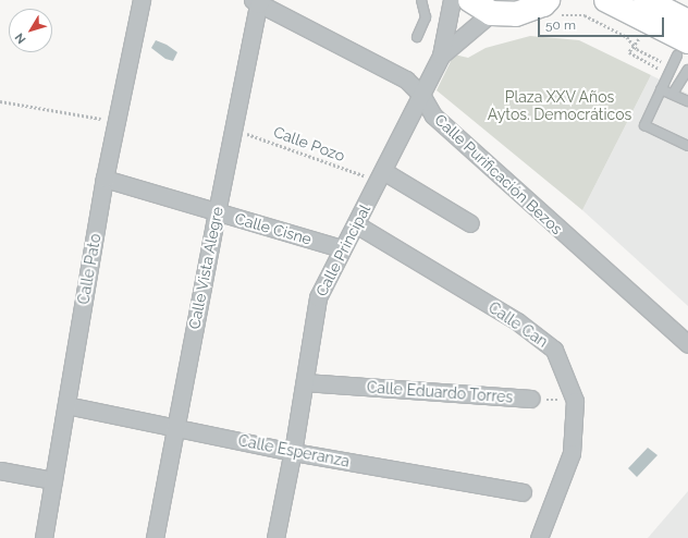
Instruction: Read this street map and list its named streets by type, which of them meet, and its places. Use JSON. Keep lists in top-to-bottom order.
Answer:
{
  "streets": {
    "street": [
      "Calle Purificación Bezos",
      "Calle Cisne",
      "Calle Principal",
      "Calle Vista Alegre",
      "Calle Pato",
      "Calle Can",
      "Calle Eduardo Torres",
      "Calle Esperanza"
    ],
    "path": ["Calle Pozo"]
  },
  "crossings": [
    ["Calle Pozo", "Calle Principal"],
    ["Calle Pozo", "Calle Vista Alegre"],
    ["Calle Purificación Bezos", "Calle Principal"],
    ["Calle Purificación Bezos", "Calle Vista Alegre"],
    ["Calle Cisne", "Calle Principal"],
    ["Calle Cisne", "Calle Vista Alegre"],
    ["Calle Cisne", "Calle Pato"],
    ["Calle Principal", "Calle Can"],
    ["Calle Principal", "Calle Eduardo Torres"],
    ["Calle Principal", "Calle Esperanza"],
    ["Calle Vista Alegre", "Calle Esperanza"],
    ["Calle Pato", "Calle Esperanza"],
    ["Calle Can", "Calle Eduardo Torres"]
  ],
  "parks": ["Plaza XXV Años Aytos. Democráticos"],
  "scale_bar": "50 m",
  "north": "bottom left"
}
